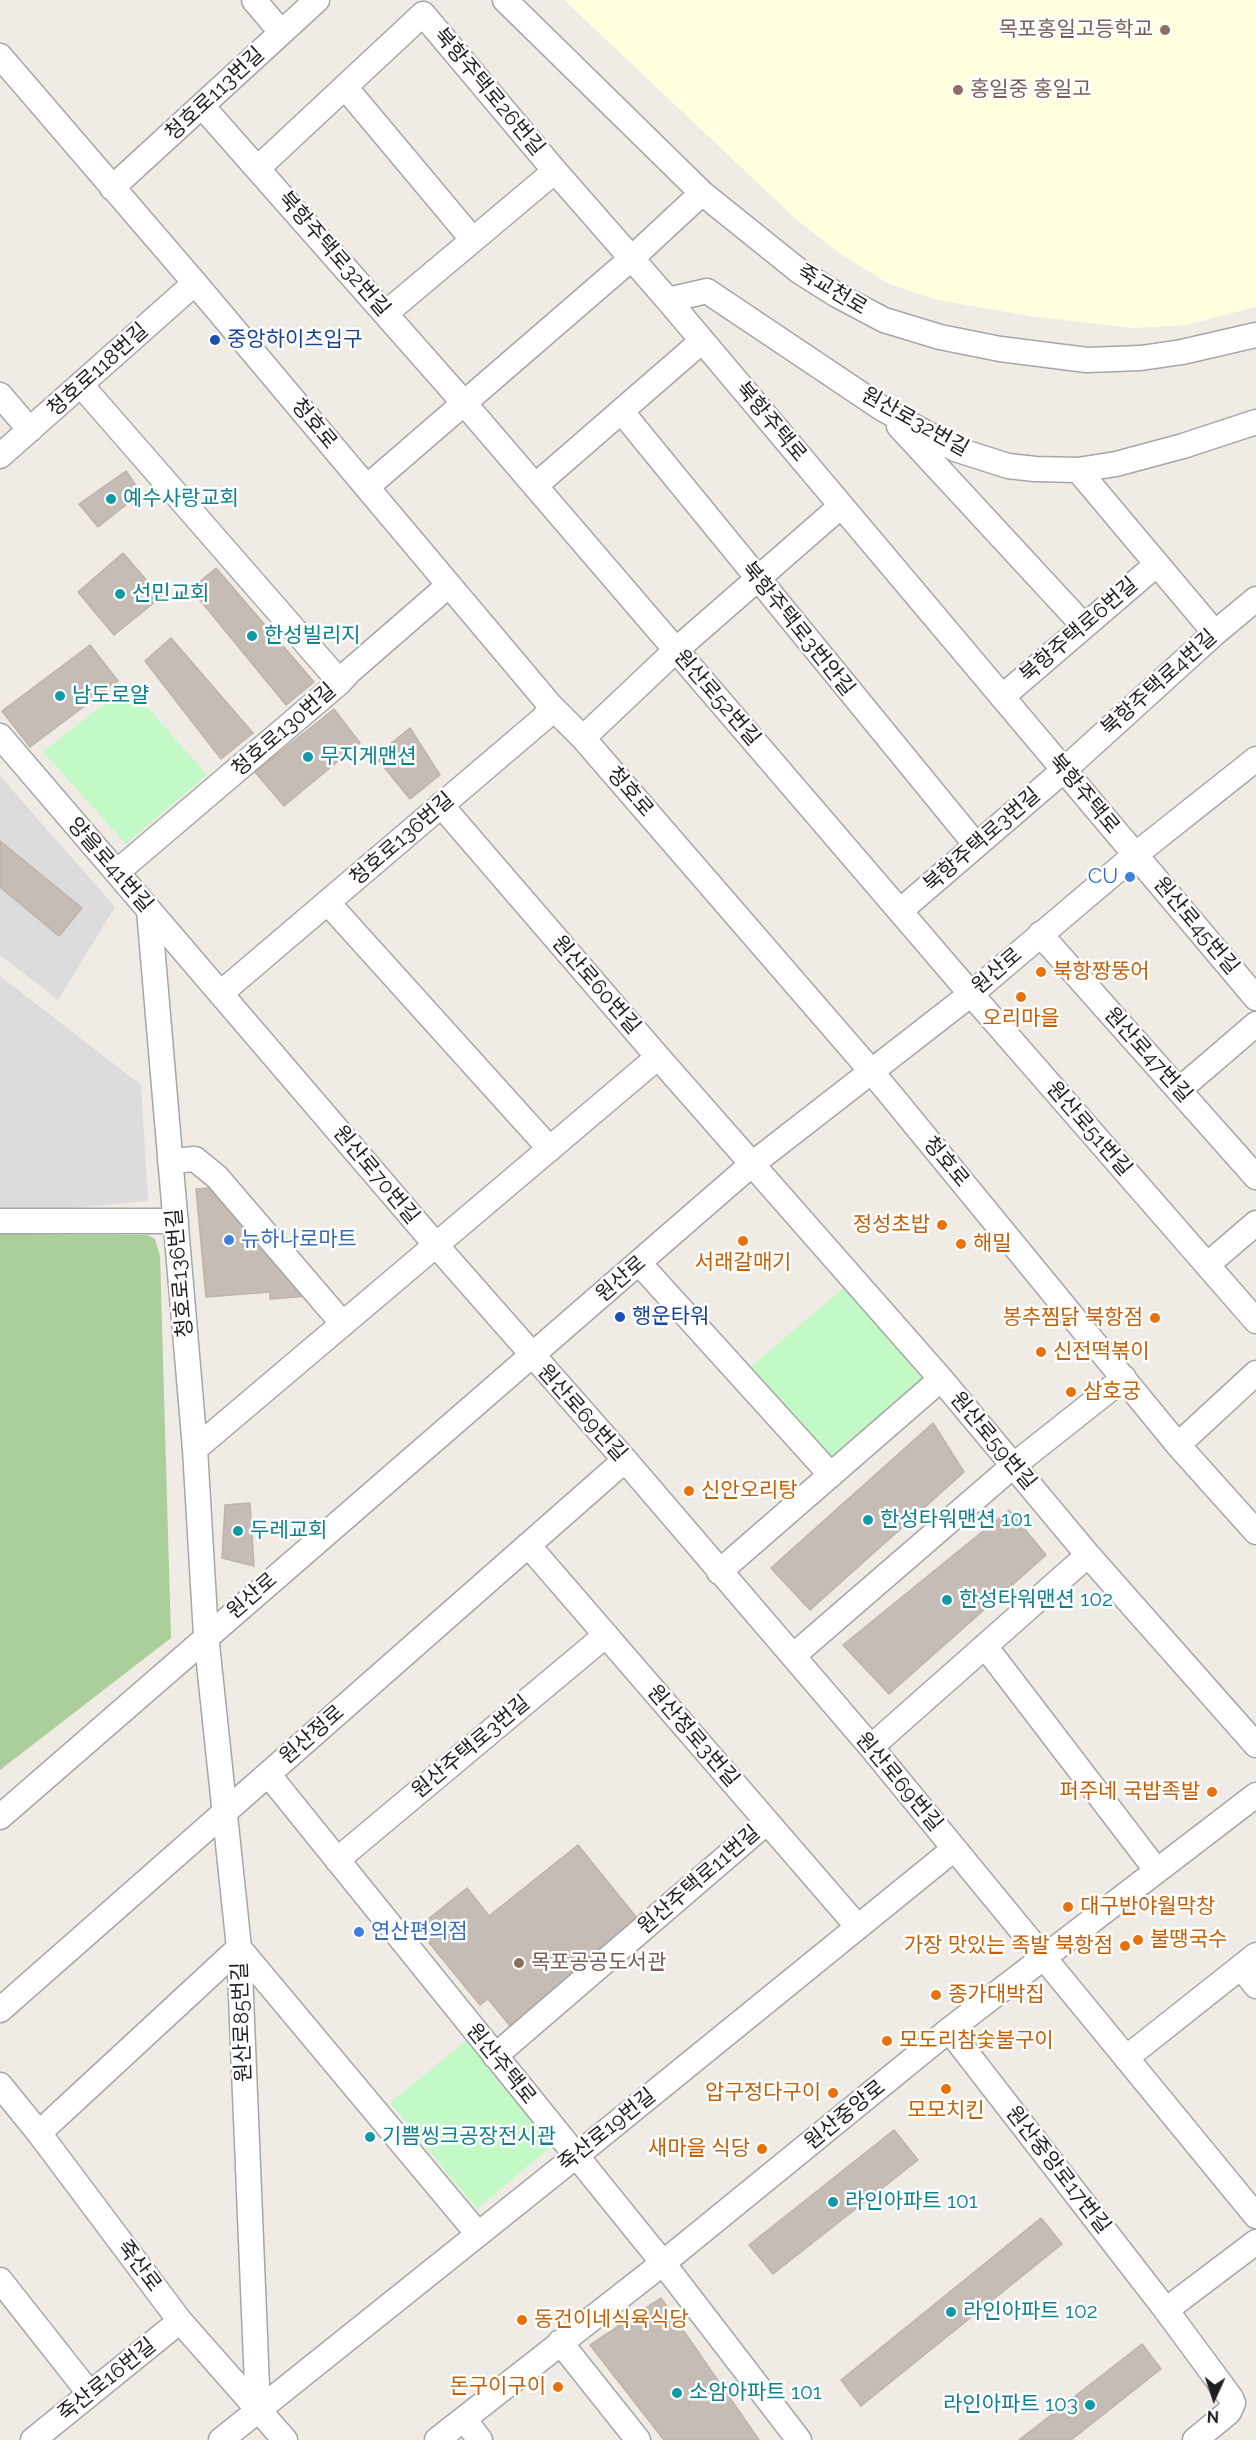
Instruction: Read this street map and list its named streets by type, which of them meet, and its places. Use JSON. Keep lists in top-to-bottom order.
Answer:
{
  "streets": {
    "street": [
      "북항주택로26번길",
      "청호로113번길",
      "북항주택로32번길",
      "죽교천로",
      "청호로118번길",
      "북항주택로",
      "원산로32번길",
      "청호로",
      "북항주택로3번안길",
      "북항주택로6번길",
      "북항주택로4번길",
      "원산로52번길",
      "청호로130번길",
      "청호로136번길",
      "북항주택로3번길",
      "양을로41번길",
      "원산로45번길",
      "원산로",
      "원산로60번길",
      "원산로47번길",
      "원산로51번길",
      "원산로70번길",
      "원산로69번길",
      "원산로59번길",
      "원산정로",
      "원산정로3번길",
      "원산주택로3번길",
      "원산주택로11번길",
      "원산로85번길",
      "원산주택로",
      "원산중앙로",
      "죽산로19번길",
      "원산중앙로17번길",
      "죽산로",
      "죽산로16번길"
    ]
  },
  "crossings": [
    ["북항주택로26번길", "북항주택로32번길"],
    ["북항주택로26번길", "북항주택로"],
    ["청호로113번길", "북항주택로32번길"],
    ["청호로113번길", "청호로"],
    ["북항주택로32번길", "원산로52번길"],
    ["청호로118번길", "청호로"],
    ["북항주택로", "원산로32번길"],
    ["북항주택로", "북항주택로6번길"],
    ["북항주택로", "북항주택로4번길"],
    ["북항주택로", "북항주택로3번길"],
    ["북항주택로", "원산로45번길"],
    ["북항주택로", "원산로"],
    ["청호로", "청호로130번길"],
    ["청호로", "청호로136번길"],
    ["청호로", "원산로"],
    ["북항주택로3번안길", "북항주택로3번길"],
    ["북항주택로4번길", "북항주택로3번길"],
    ["원산로52번길", "북항주택로3번길"],
    ["원산로52번길", "원산로"],
    ["원산로52번길", "원산로51번길"],
    ["청호로130번길", "양을로41번길"],
    ["청호로136번길", "양을로41번길"],
    ["청호로136번길", "원산로"],
    ["청호로136번길", "원산로60번길"],
    ["청호로136번길", "원산로70번길"],
    ["청호로136번길", "원산로85번길"],
    ["양을로41번길", "원산로70번길"],
    ["원산로45번길", "원산로"],
    ["원산로", "원산로60번길"],
    ["원산로", "원산로47번길"],
    ["원산로", "원산로51번길"],
    ["원산로", "원산로70번길"],
    ["원산로", "원산로69번길"],
    ["원산로", "원산로59번길"],
    ["원산로", "원산로85번길"],
    ["원산로60번길", "원산로59번길"],
    ["원산로70번길", "원산로69번길"],
    ["원산로69번길", "원산정로"],
    ["원산로69번길", "원산중앙로"],
    ["원산로69번길", "죽산로19번길"],
    ["원산정로", "원산정로3번길"],
    ["원산정로", "원산로85번길"],
    ["원산정로", "원산주택로"],
    ["원산정로3번길", "원산주택로3번길"],
    ["원산정로3번길", "원산주택로11번길"],
    ["원산정로3번길", "죽산로19번길"],
    ["원산주택로3번길", "원산주택로"],
    ["원산주택로11번길", "원산주택로"],
    ["원산로85번길", "죽산로19번길"],
    ["원산로85번길", "죽산로"],
    ["원산주택로", "원산중앙로"],
    ["원산주택로", "죽산로19번길"],
    ["원산중앙로", "원산중앙로17번길"],
    ["죽산로19번길", "죽산로"],
    ["죽산로", "죽산로16번길"]
  ],
  "places": [
    "목포홍일고등학교",
    "홍일중 홍일고",
    "중앙하이츠입구",
    "예수사랑교회",
    "선민교회",
    "한성빌리지",
    "남도로얄",
    "무지게맨션",
    "CU",
    "북항짱뚱어",
    "오리마을",
    "정성초밥",
    "뉴하나로마트",
    "서래갈매기",
    "해밀",
    "행운타워",
    "봉추찜닭 북항점",
    "신전떡볶이",
    "삼호궁",
    "신안오리탕",
    "한성타워맨션 101",
    "두레교회",
    "한성타워맨션 102",
    "퍼주네 국밥족발",
    "대구반야월막창",
    "연산편의점",
    "불땡국수",
    "가장 맛있는 족발 북항점",
    "목포공공도서관",
    "종가대박집",
    "모도리참숯불구이",
    "모모치킨",
    "압구정다구이",
    "기쁨씽크공장전시관",
    "새마을 식당",
    "라인아파트 101",
    "라인아파트 102",
    "동건이네식육식당",
    "돈구이구이",
    "소암아파트 101",
    "라인아파트 103"
  ],
  "north": "bottom"
}
